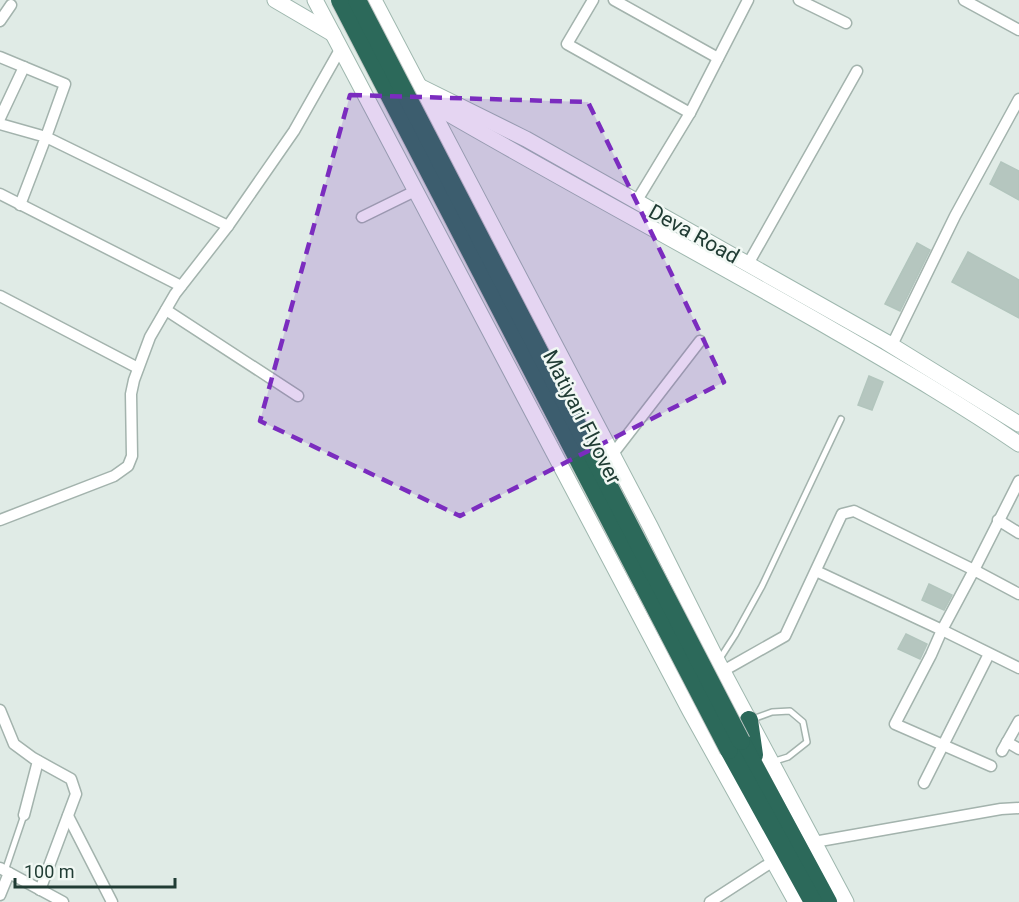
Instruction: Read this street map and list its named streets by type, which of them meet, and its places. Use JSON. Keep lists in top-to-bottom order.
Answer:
{
  "streets": {
    "highway": ["Matiyari Flyover"],
    "street": ["Deva Road"]
  },
  "scale_bar": "100 m"
}
